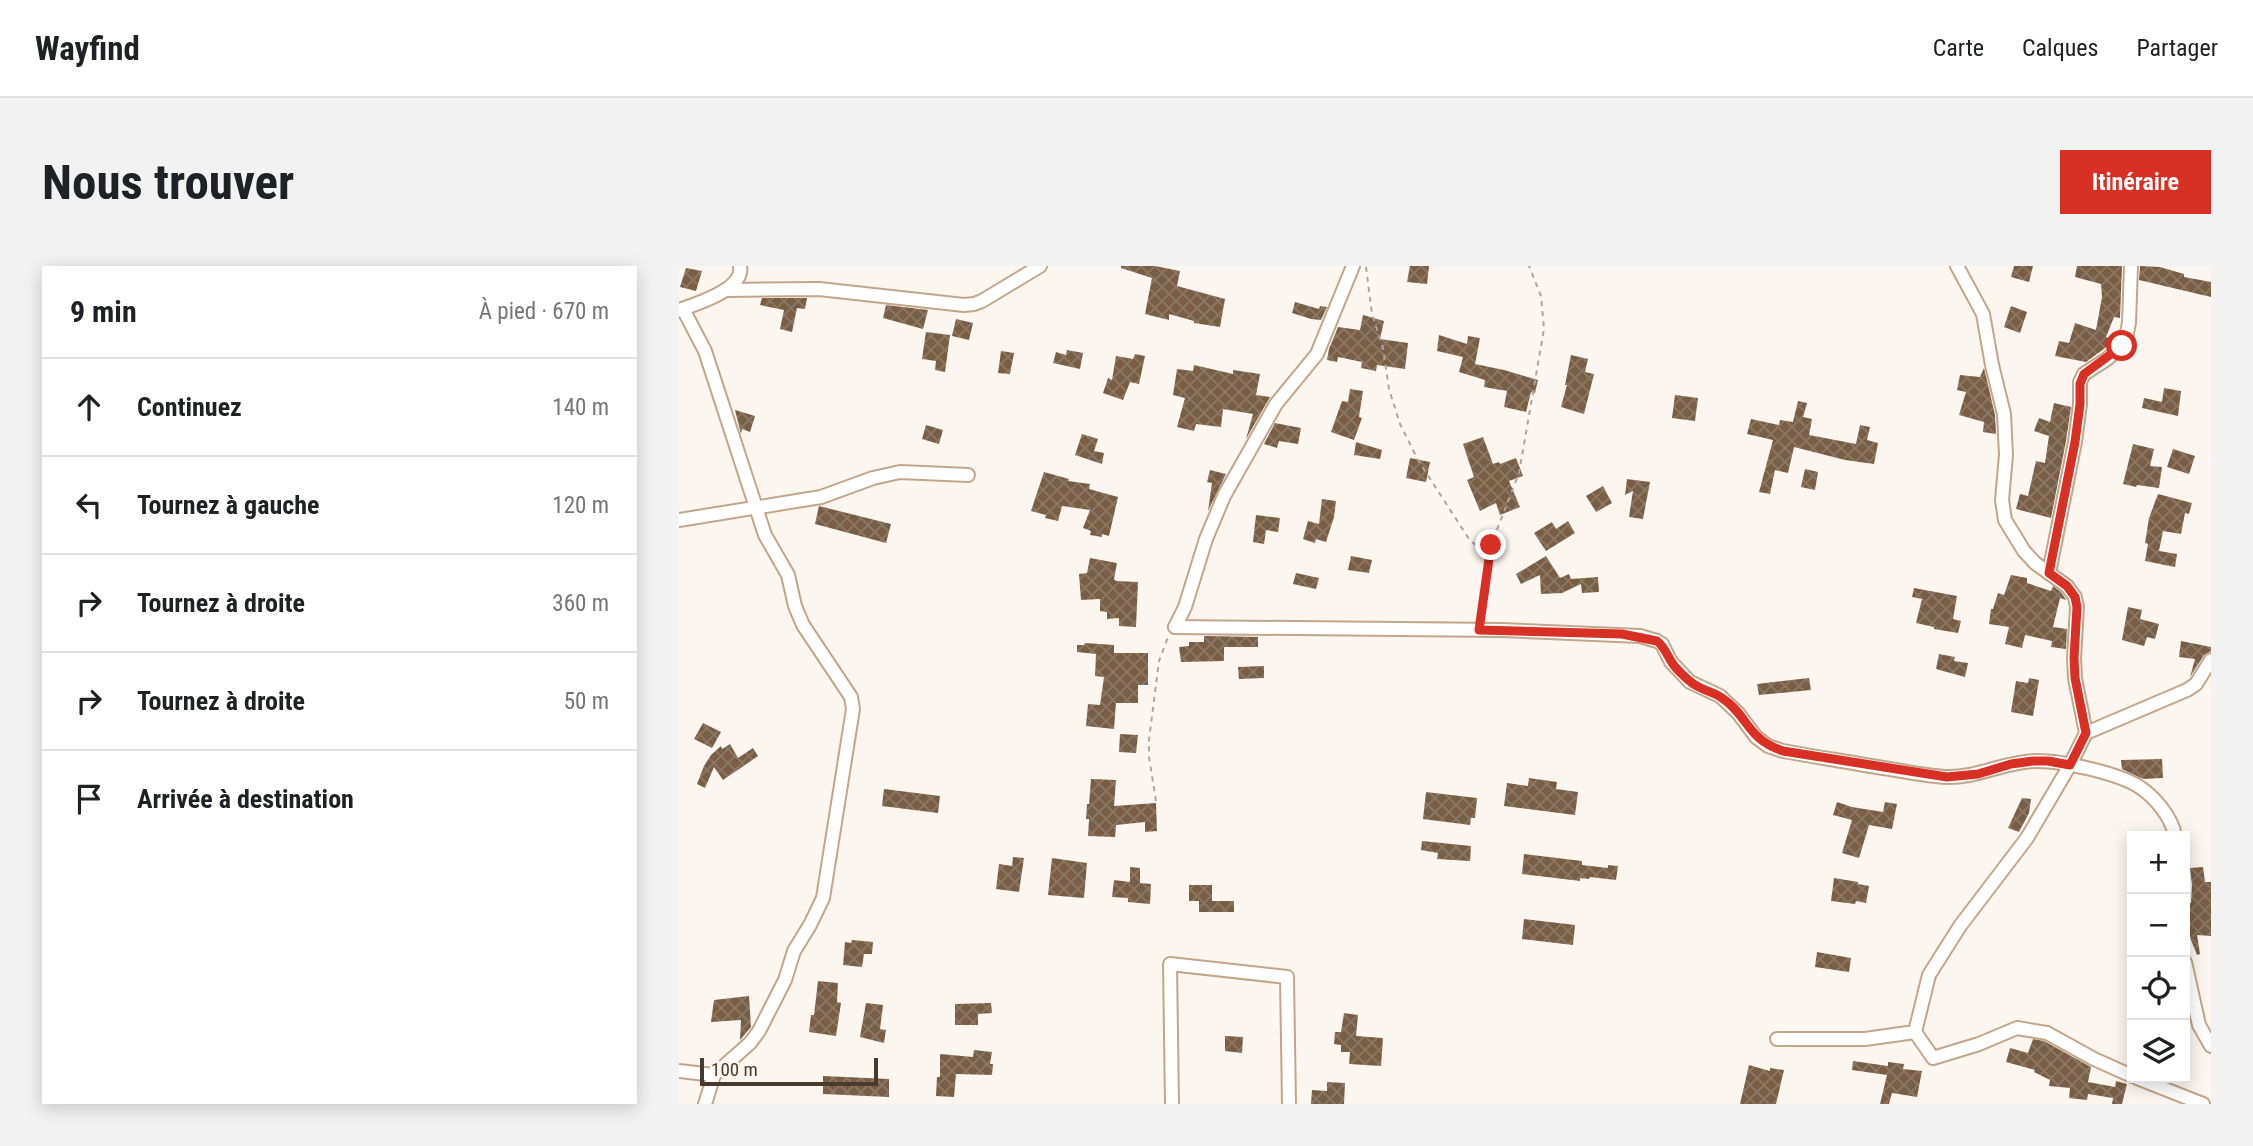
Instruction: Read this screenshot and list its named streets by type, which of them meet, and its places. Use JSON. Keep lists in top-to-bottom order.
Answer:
{
  "scale_bar": "100 m",
  "page": {
    "header": "Wayfind",
    "nav": ["Carte", "Calques", "Partager"],
    "buttons": "Itinéraire",
    "title": "Nous trouver",
    "heading": ["9 min", "À pied · 670 m"],
    "list": [
      ["Continuez", "140 m"],
      ["Tournez à gauche", "120 m"],
      ["Tournez à droite", "360 m"],
      ["Tournez à droite", "50 m"],
      "Arrivée à destination"
    ],
    "map_buttons": ["+", "−"],
    "scale": "100 m"
  }
}
